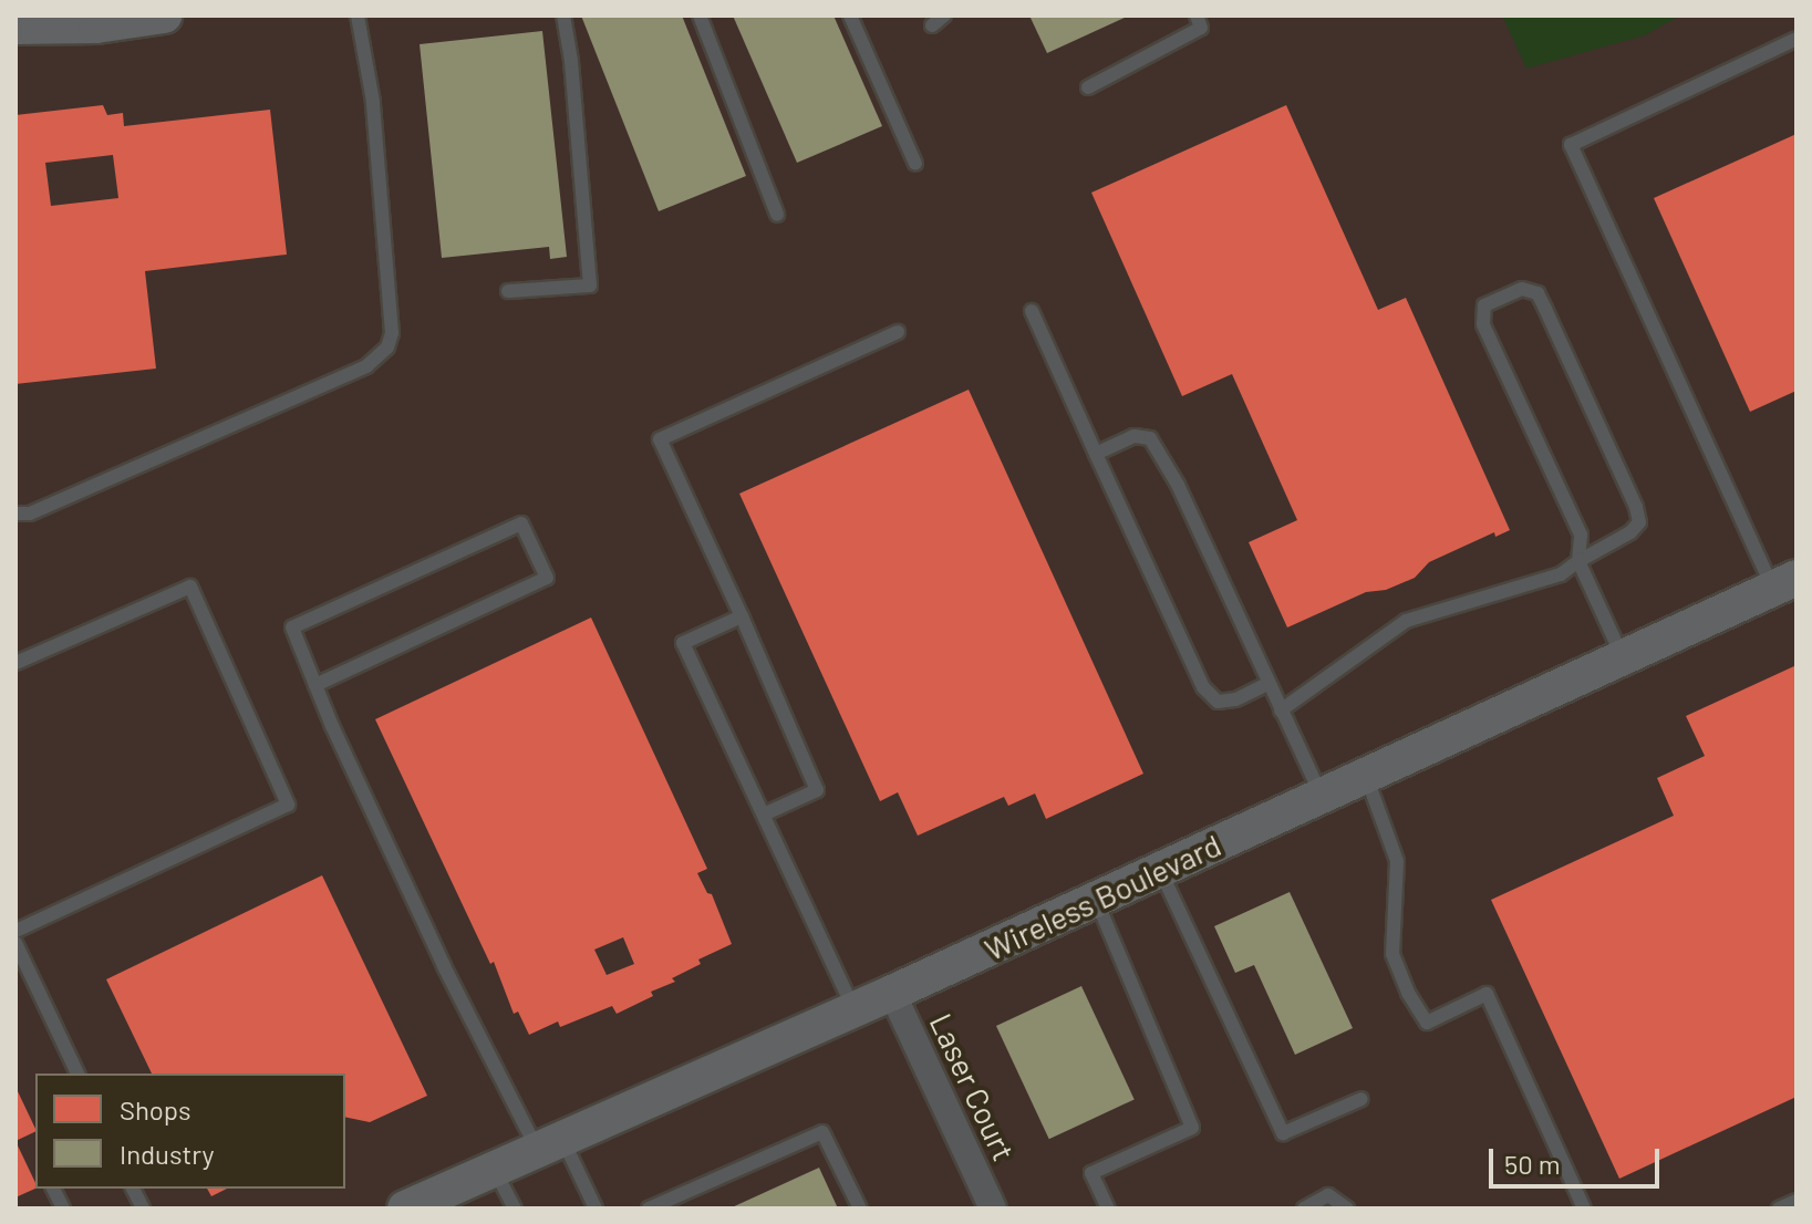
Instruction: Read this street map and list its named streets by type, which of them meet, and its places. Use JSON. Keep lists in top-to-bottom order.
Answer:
{
  "streets": {
    "street": ["Wireless Boulevard", "Laser Court"]
  },
  "crossings": [
    ["Wireless Boulevard", "Laser Court"]
  ],
  "legend": ["Shops", "Industry"],
  "scale_bar": "50 m"
}
